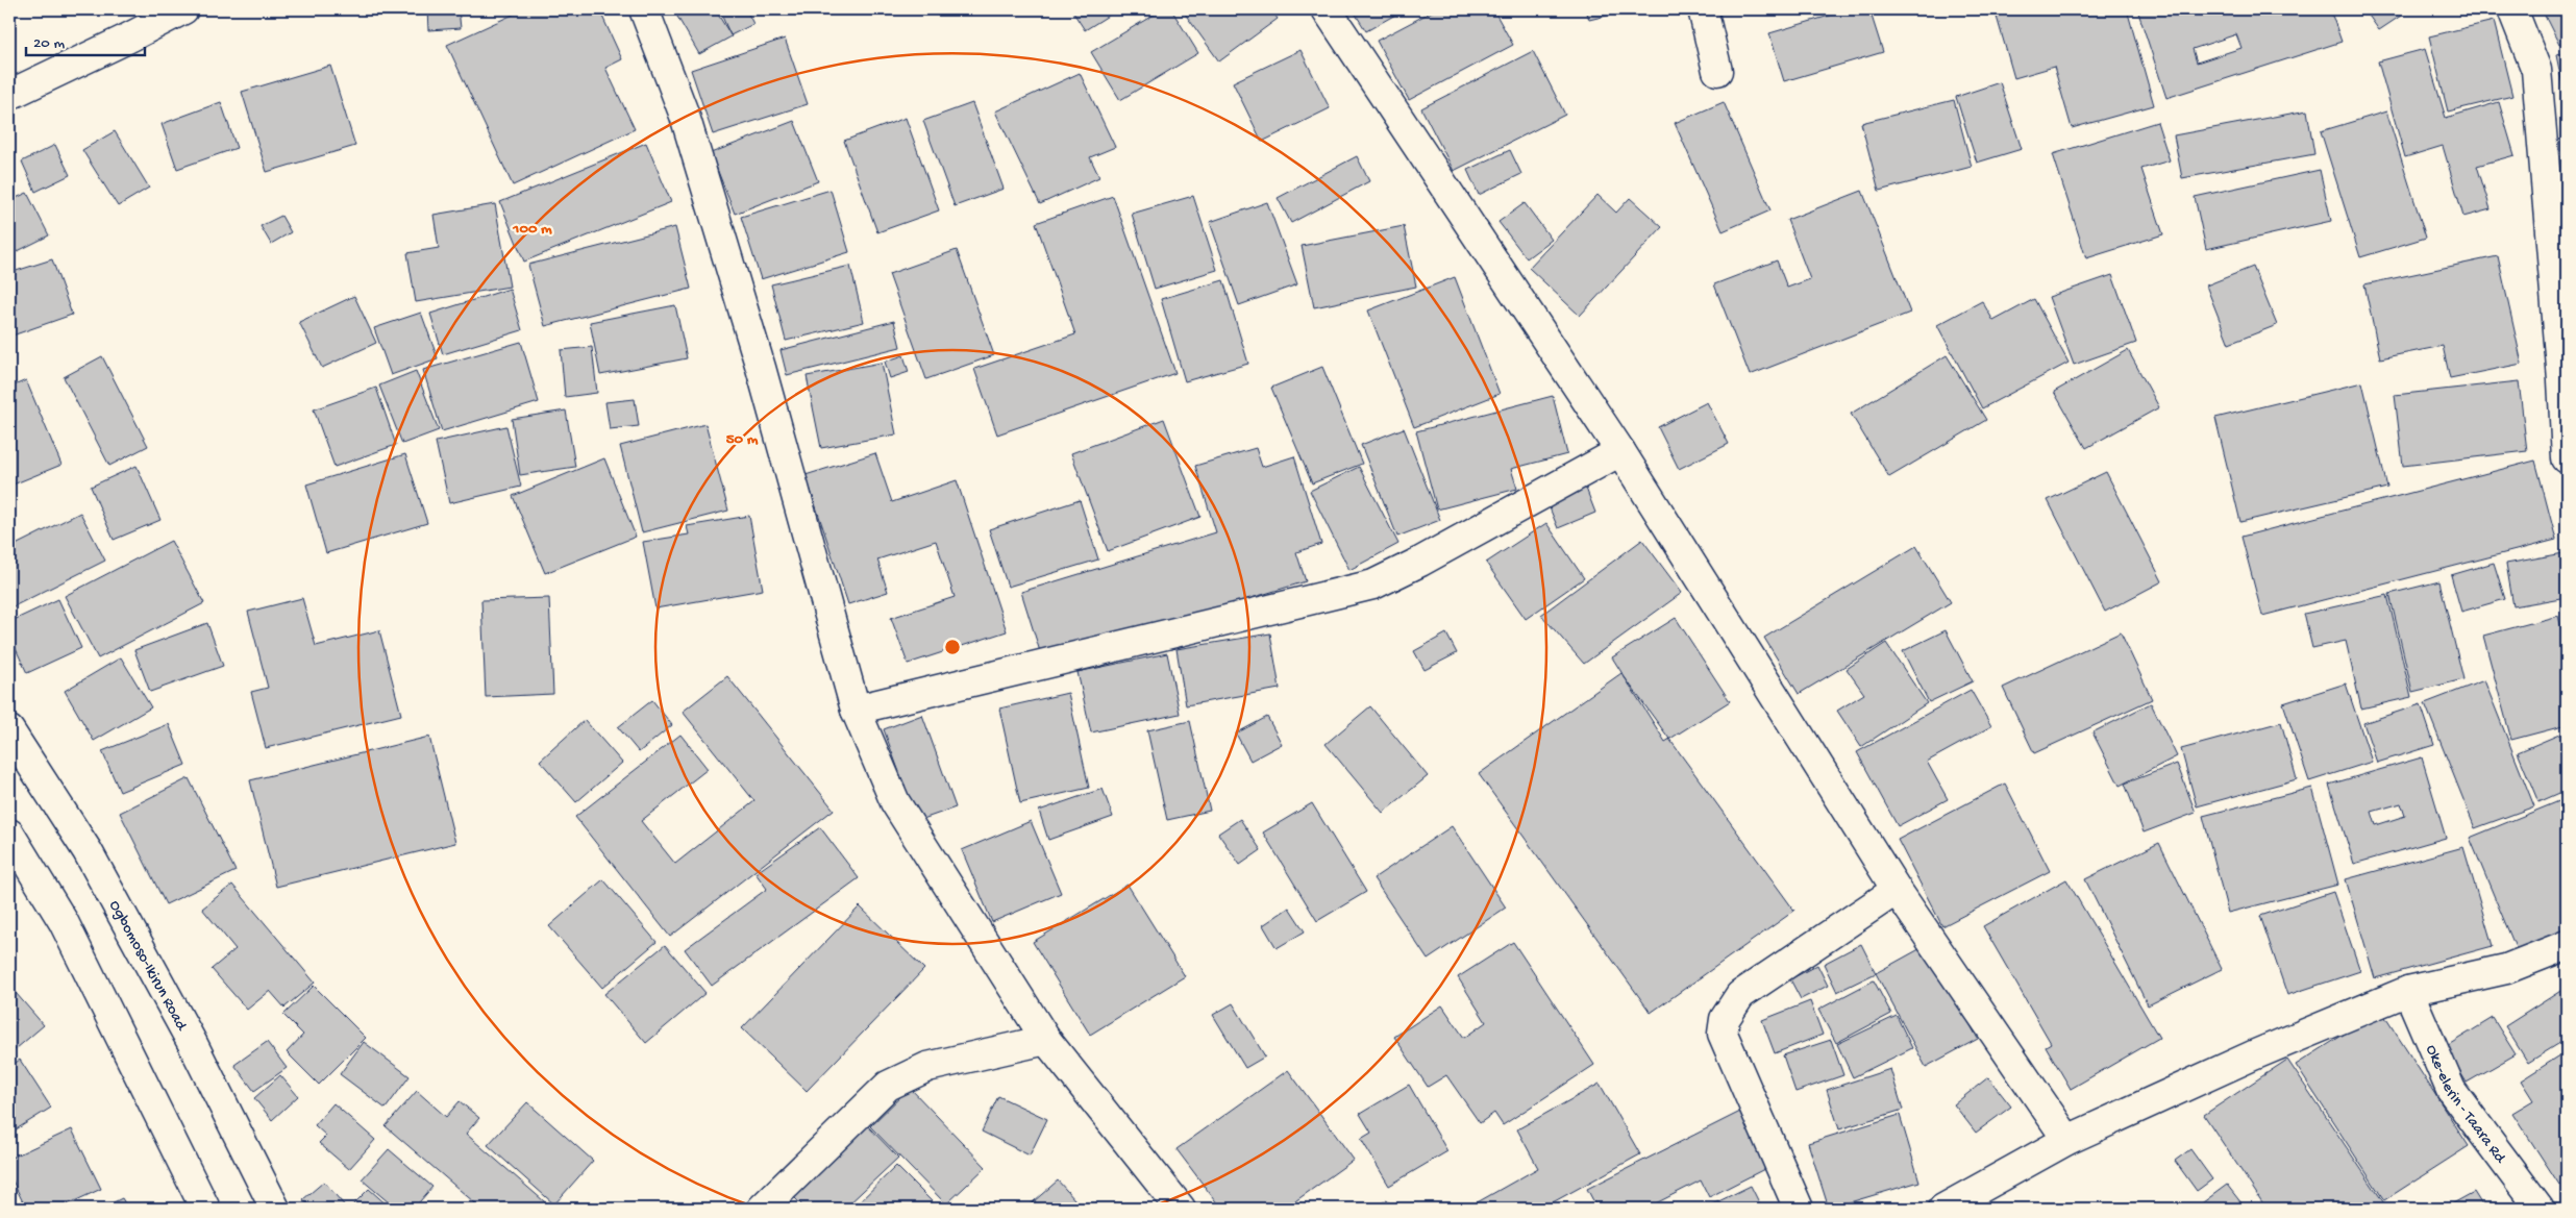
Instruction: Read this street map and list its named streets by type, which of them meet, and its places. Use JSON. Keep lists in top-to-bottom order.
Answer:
{
  "streets": {
    "main road": ["Ogbomoso-Ikirun Road", "Oke-elerin - Taara Rd"]
  },
  "scale_bar": "20 m",
  "rings": ["100 m", "50 m"]
}
